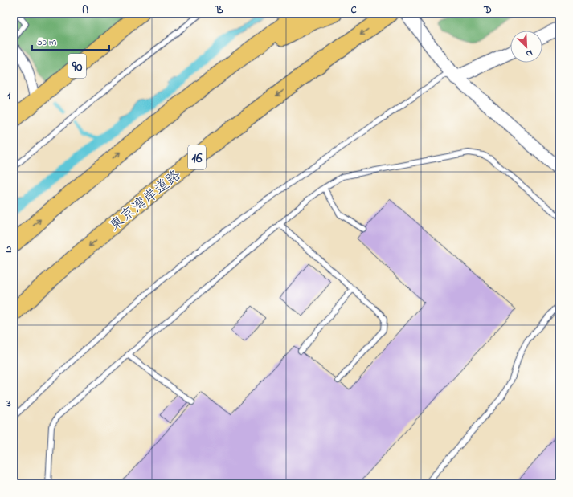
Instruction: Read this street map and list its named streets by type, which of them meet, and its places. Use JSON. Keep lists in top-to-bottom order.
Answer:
{
  "streets": {
    "highway": ["16", "東京湾岸道路"],
    "main road": ["90"]
  },
  "scale_bar": "50 m",
  "north": "bottom right",
  "grid": {
    "columns": [
      "A",
      "B",
      "C",
      "D"
    ],
    "rows": ["1", "2", "3"]
  }
}
